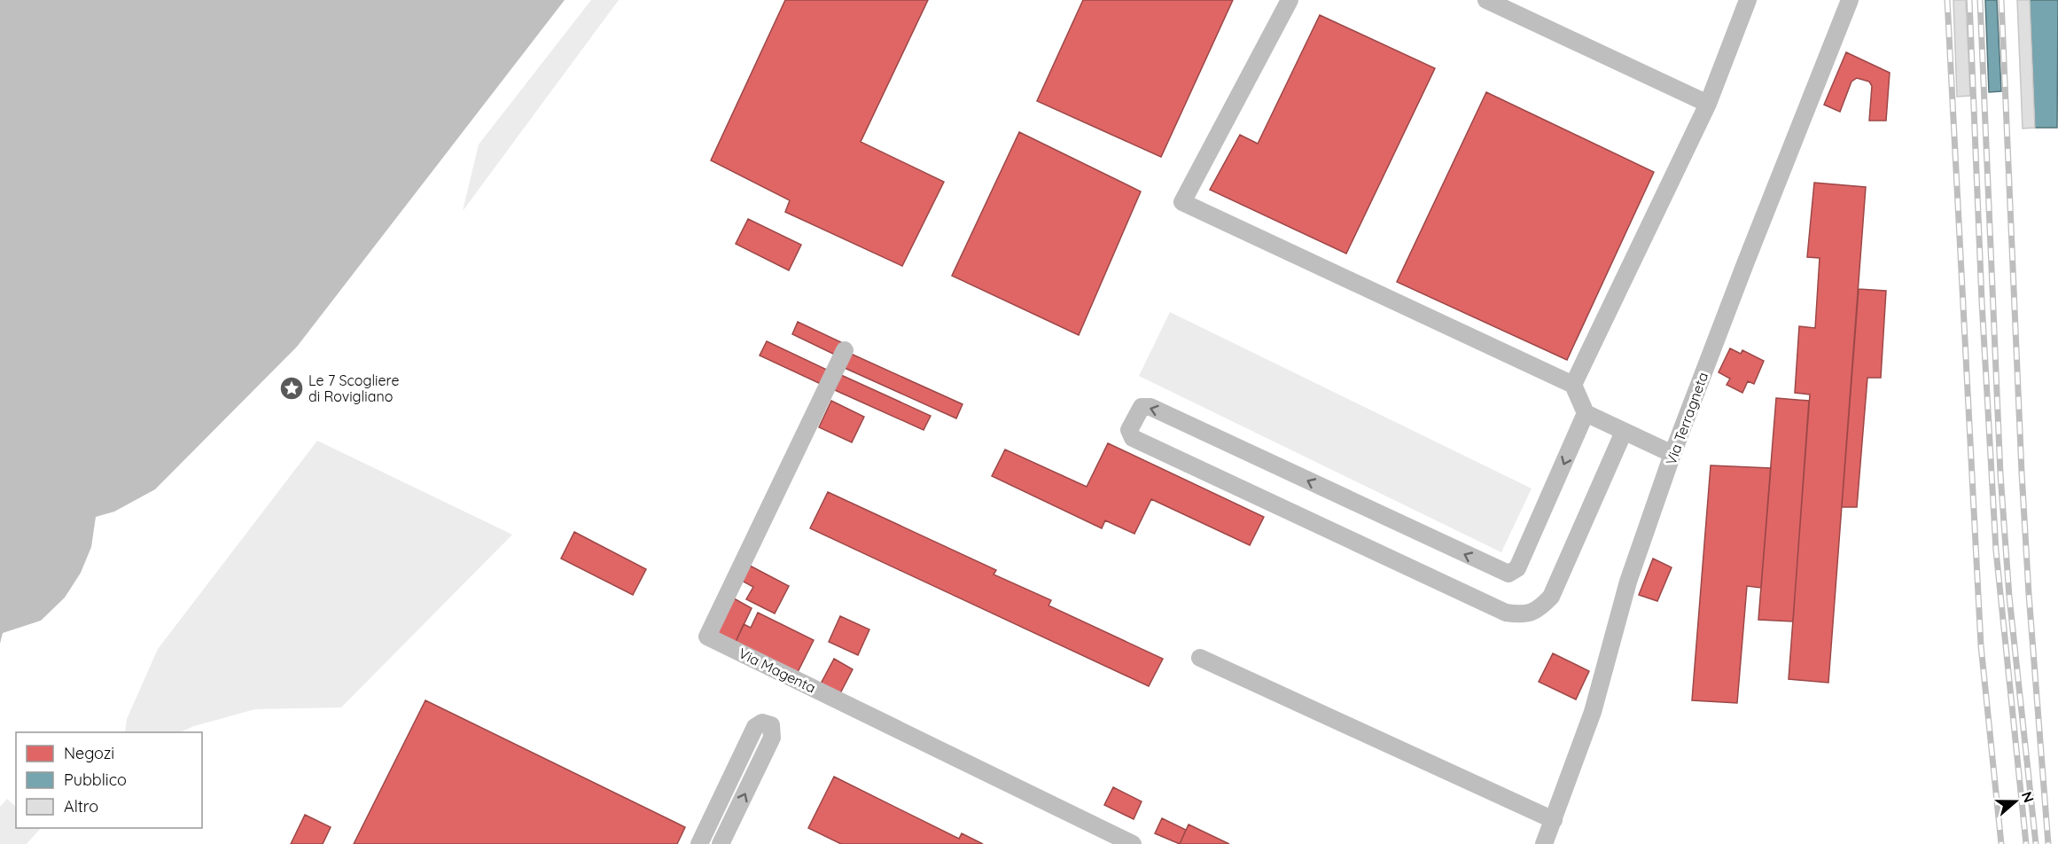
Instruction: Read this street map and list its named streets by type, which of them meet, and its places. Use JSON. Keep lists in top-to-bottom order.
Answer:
{
  "streets": {
    "street": ["Via Terragneta", "Via Magenta"]
  },
  "places": {
    "place": ["Le 7 Scogliere di Rovigliano"]
  },
  "legend": ["Negozi", "Pubblico", "Altro"],
  "north": "right"
}
